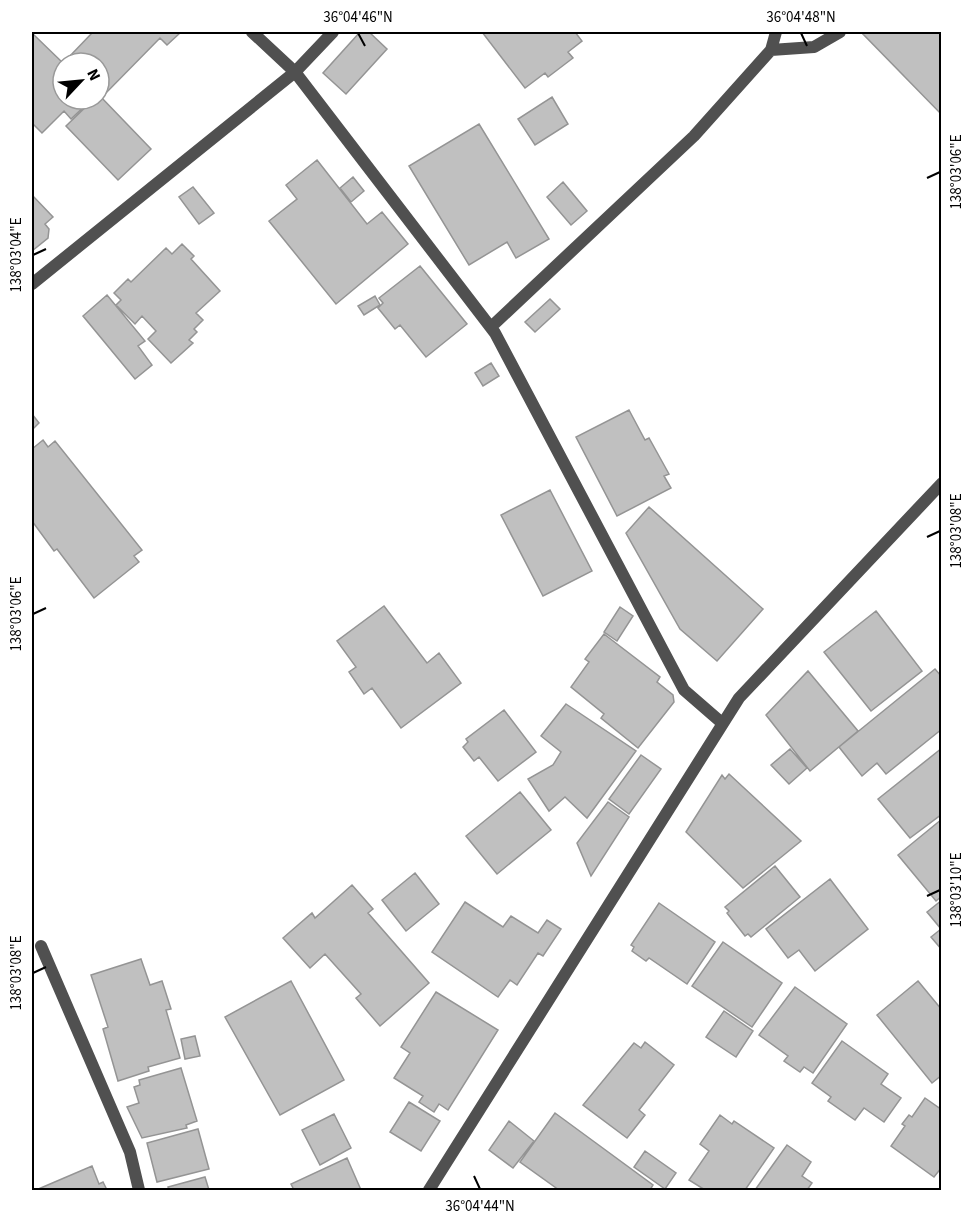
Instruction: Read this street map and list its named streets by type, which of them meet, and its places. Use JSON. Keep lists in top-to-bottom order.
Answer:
{
  "north": "top right",
  "coordinates": [
    "36°04'46\"N",
    "36°04'48\"N",
    "138°03'06\"E",
    "138°03'04\"E",
    "138°03'08\"E",
    "138°03'10\"E",
    "36°04'44\"N"
  ]
}
